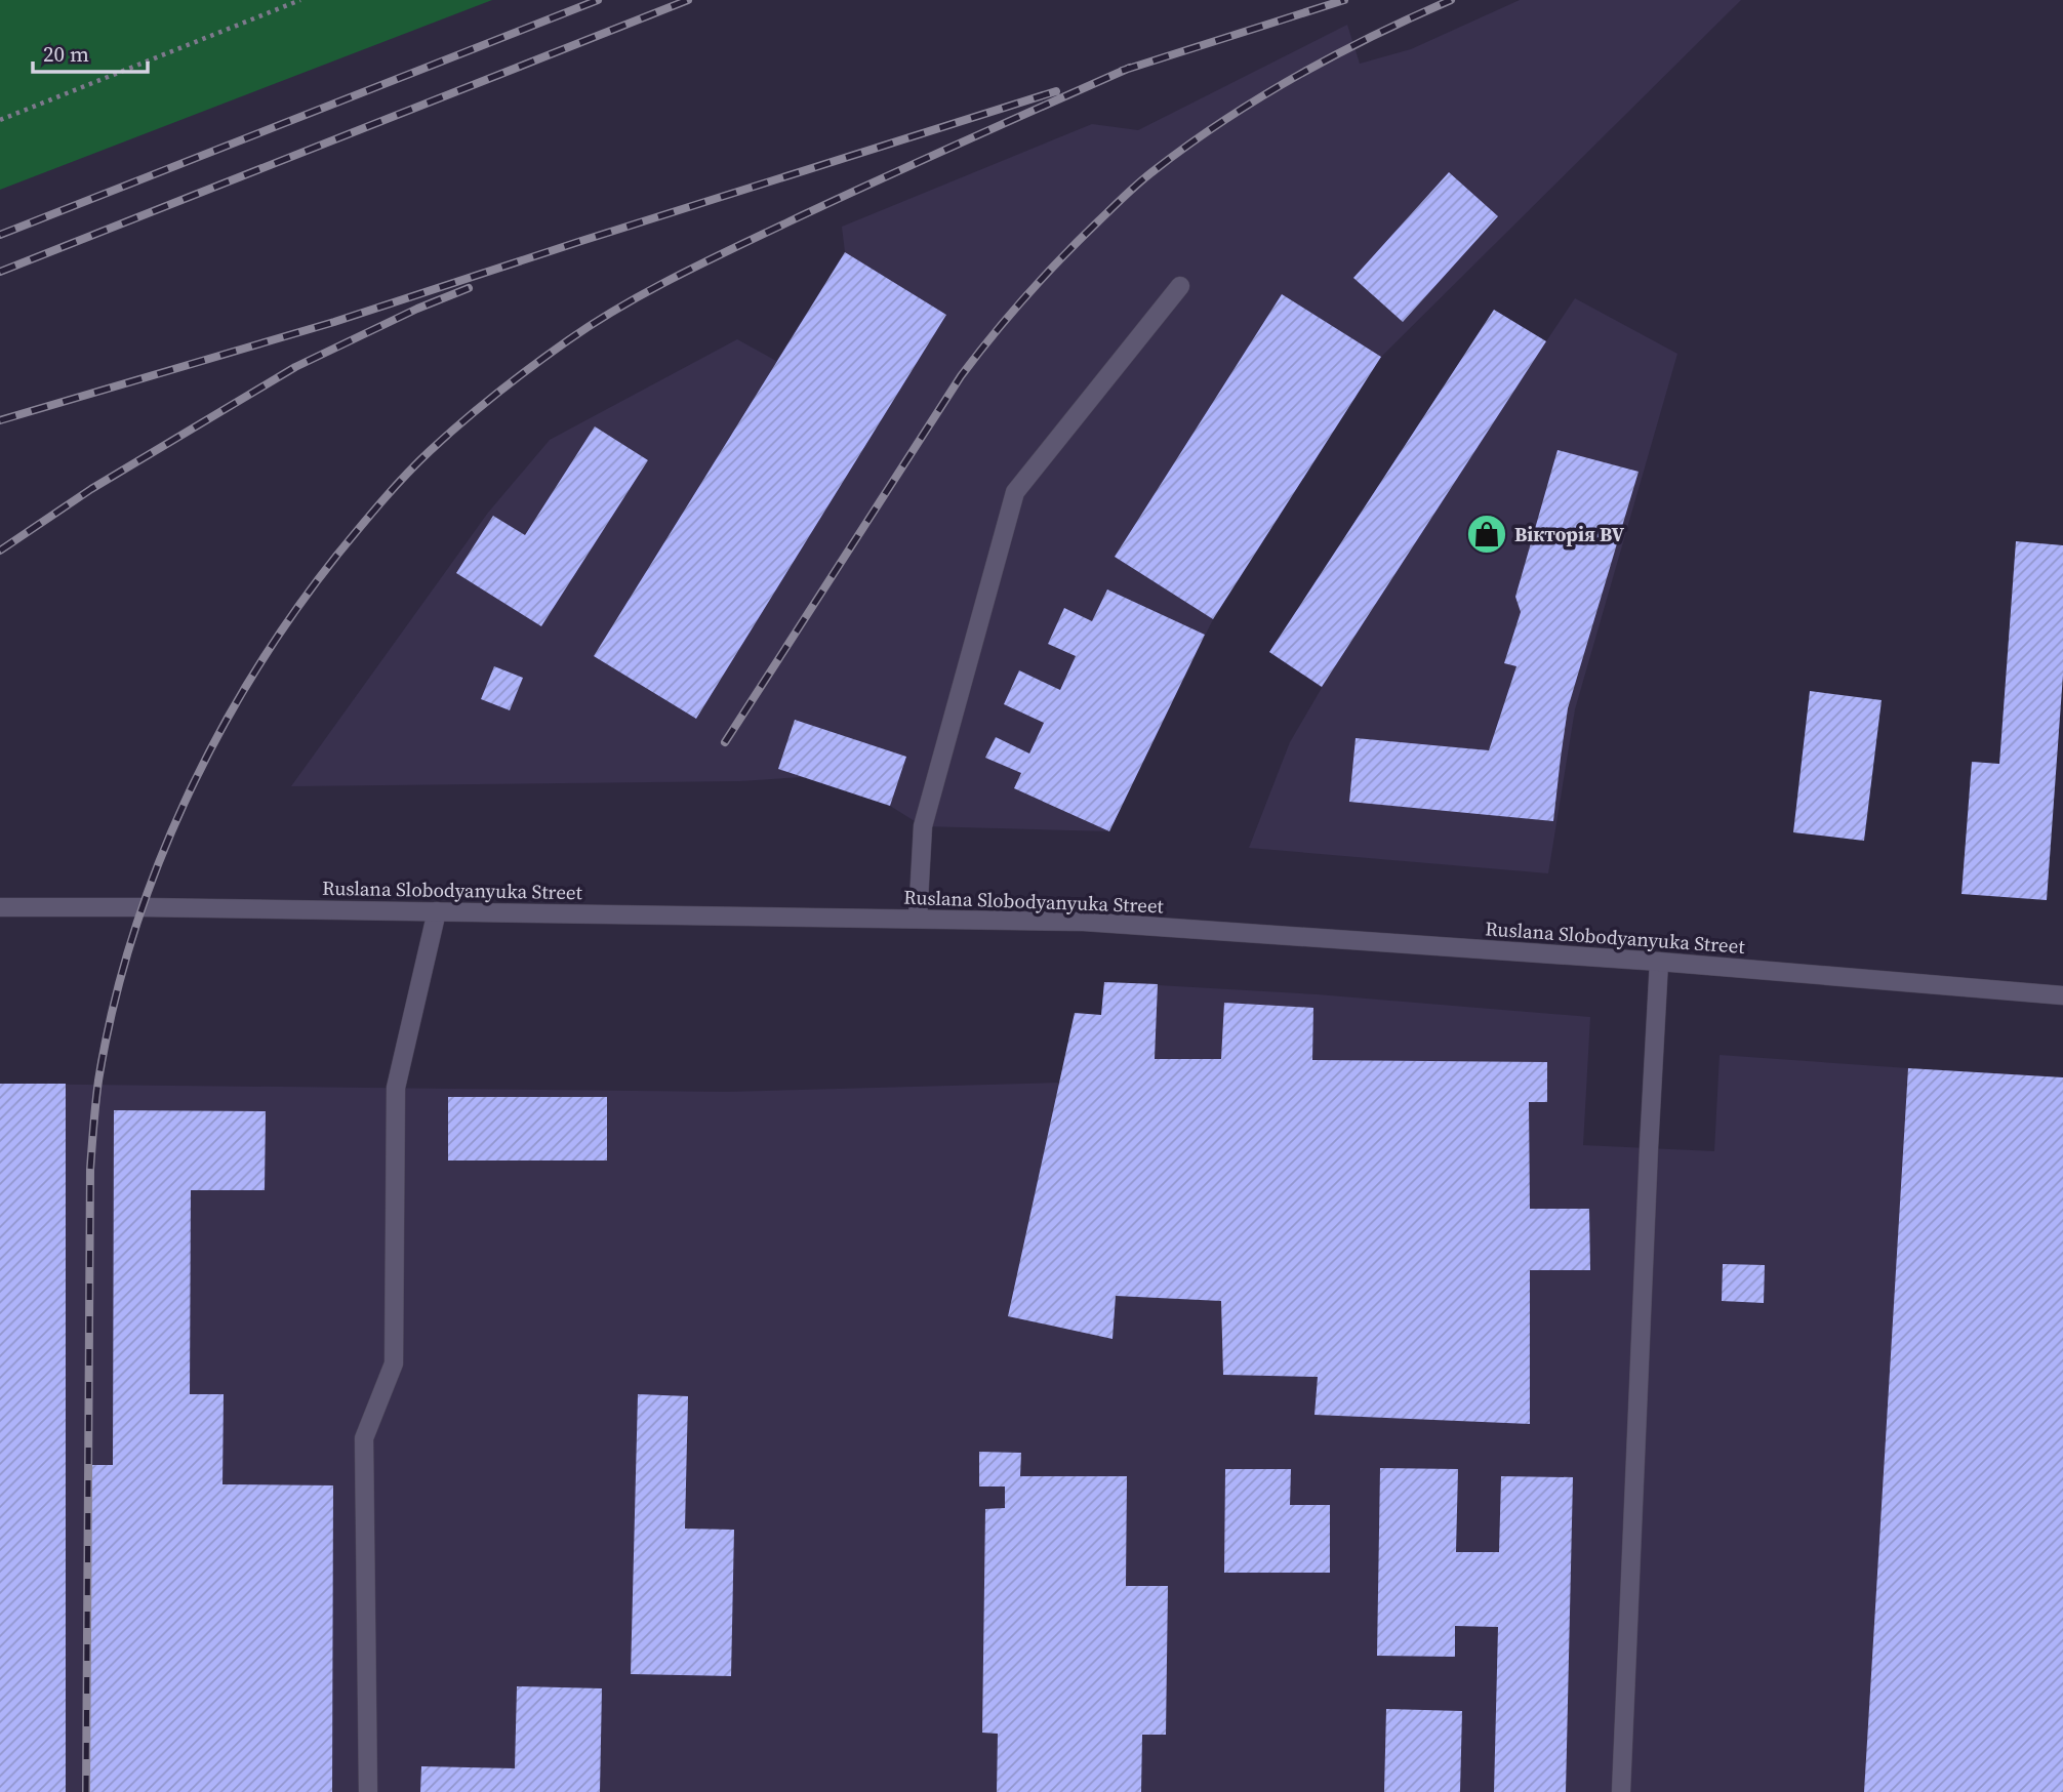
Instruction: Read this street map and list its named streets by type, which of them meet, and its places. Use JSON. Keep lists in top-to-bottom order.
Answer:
{
  "streets": {
    "street": ["Ruslana Slobodyanyuka Street"]
  },
  "places": {
    "shop": ["Вікторія BV"]
  },
  "scale_bar": "20 m"
}
